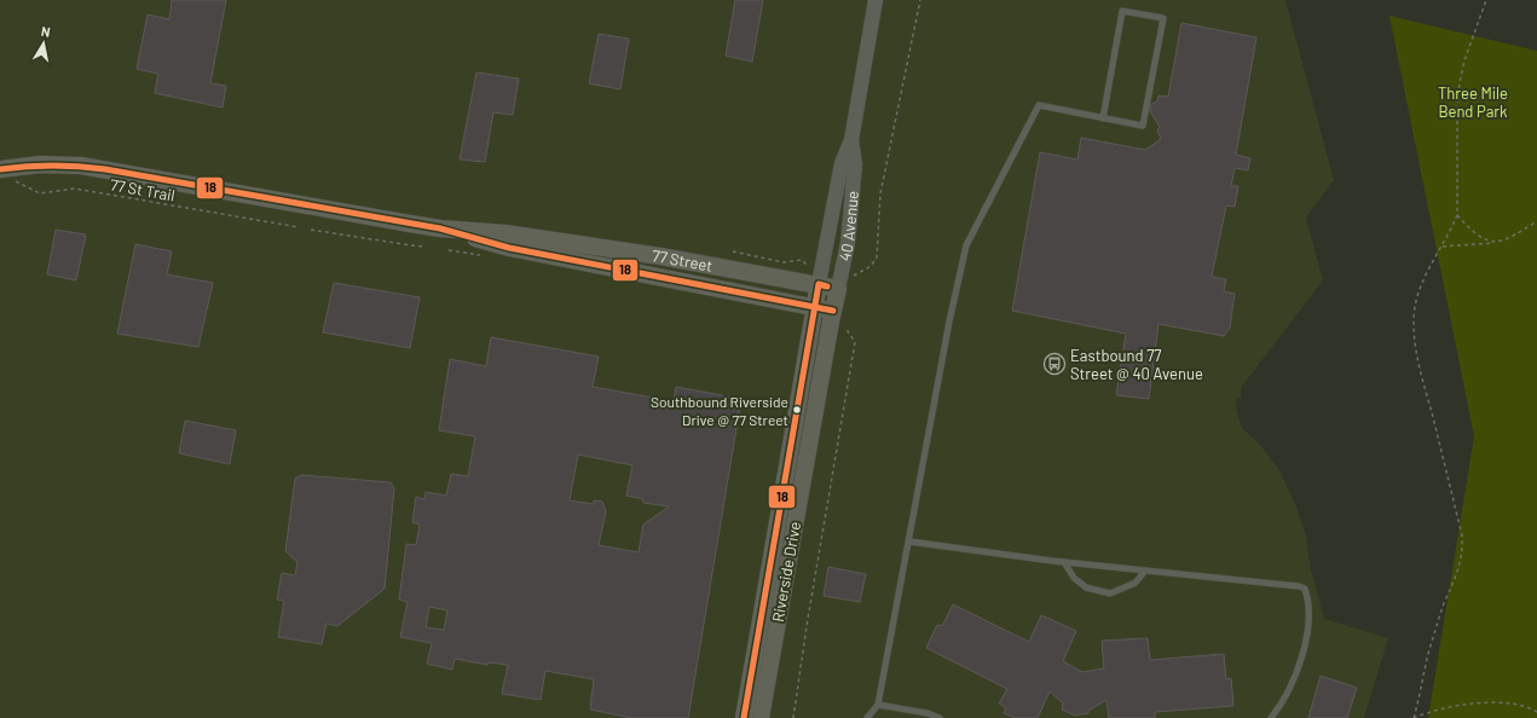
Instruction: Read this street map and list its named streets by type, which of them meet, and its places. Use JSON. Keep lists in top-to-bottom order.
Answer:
{
  "streets": {
    "main road": ["40 Avenue", "77 Street", "Riverside Drive"],
    "path": ["77 St Trail"]
  },
  "crossings": [
    ["40 Avenue", "77 Street"],
    ["40 Avenue", "Riverside Drive"],
    ["77 Street", "Riverside Drive"]
  ],
  "parks": ["Three Mile Bend Park"],
  "places": {
    "bus stop": ["Eastbound 77 Street @ 40 Avenue"],
    "other": ["Southbound Riverside Drive @ 77 Street"]
  },
  "lines": ["transit line 18"],
  "north": "top"
}
